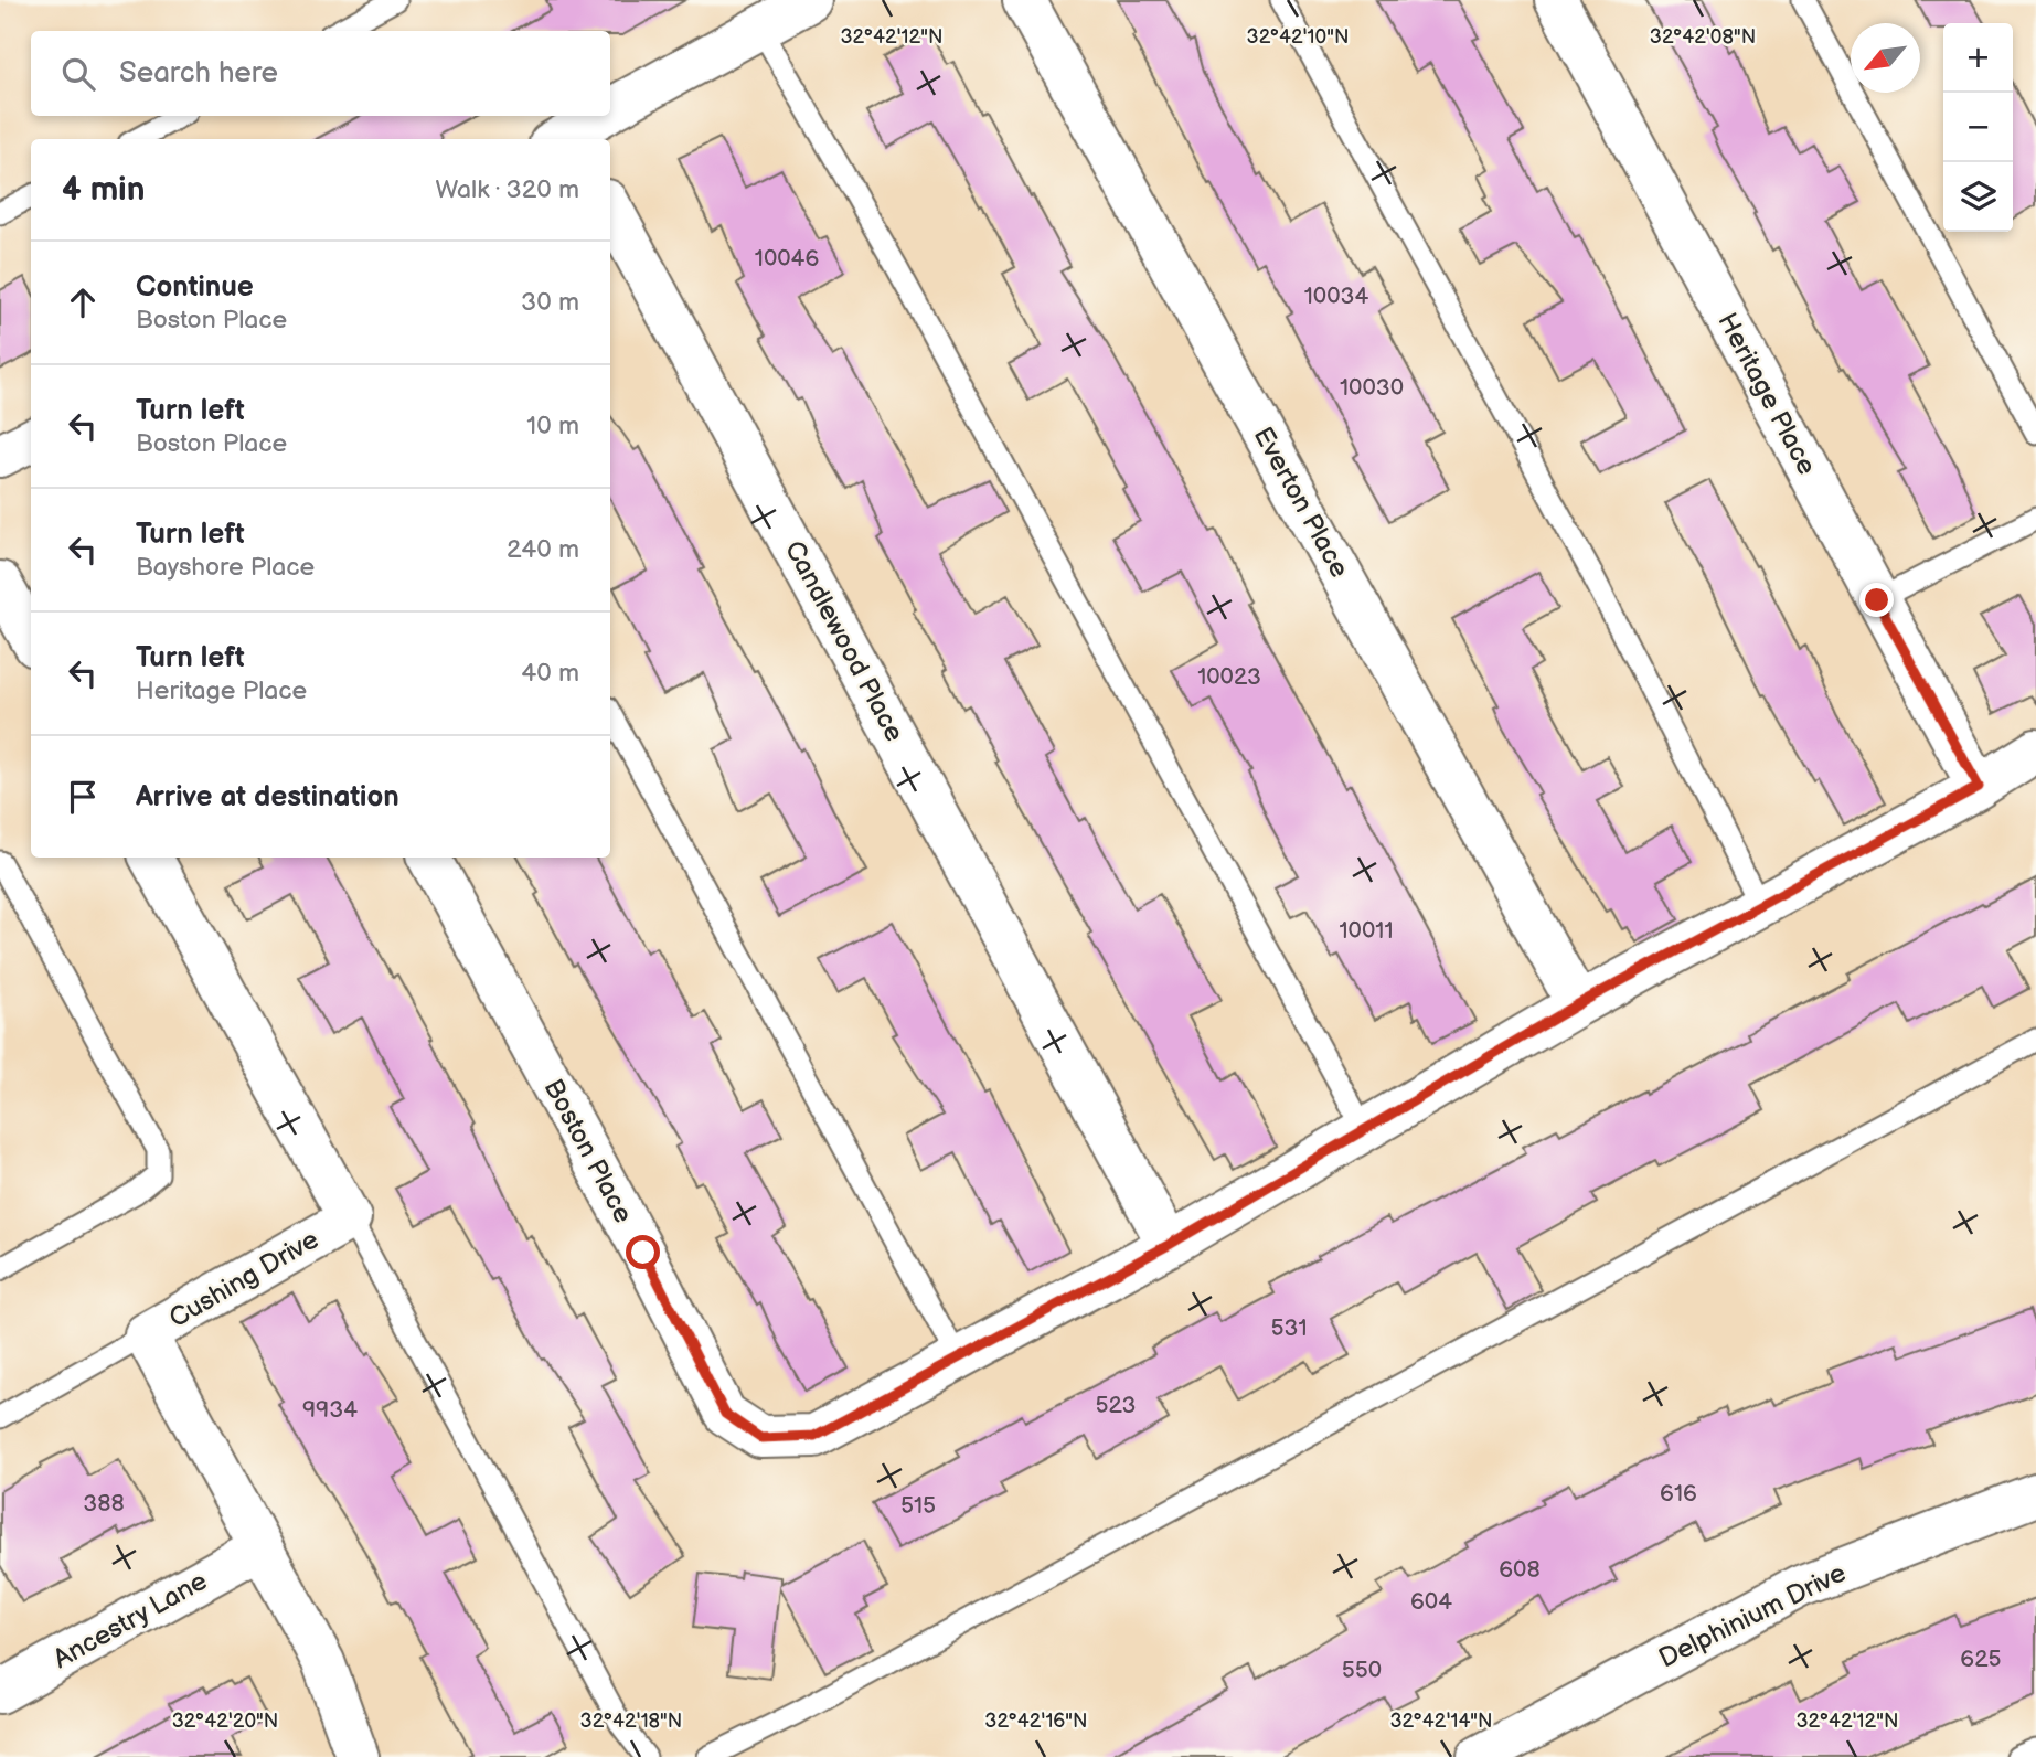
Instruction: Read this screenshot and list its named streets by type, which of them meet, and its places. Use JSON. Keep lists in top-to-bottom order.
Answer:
{
  "streets": {
    "street": [
      "Heritage Place",
      "Everton Place",
      "Candlewood Place",
      "Boston Place",
      "Cushing Drive",
      "Delphinium Drive",
      "Ancestry Lane"
    ]
  },
  "crossings": [
    ["Cushing Drive", "Ancestry Lane"]
  ],
  "house_numbers": [
    "10046",
    "10034",
    "10030",
    "10023",
    "10011",
    "531",
    "523",
    "9934",
    "616",
    "388",
    "515",
    "608",
    "604",
    "625",
    "550"
  ],
  "north": "bottom left",
  "page": {
    "map_buttons": ["+", "−"],
    "search": "Search here",
    "heading": ["4 min", "Walk · 320 m"],
    "list": [
      ["Continue", "Boston Place", "30 m"],
      ["Turn left", "Boston Place", "10 m"],
      ["Turn left", "Bayshore Place", "240 m"],
      ["Turn left", "Heritage Place", "40 m"],
      "Arrive at destination"
    ]
  },
  "coordinates": [
    "32°42'12\"N",
    "32°42'10\"N",
    "32°42'08\"N",
    "32°42'20\"N",
    "32°42'18\"N",
    "32°42'16\"N",
    "32°42'14\"N"
  ]
}
